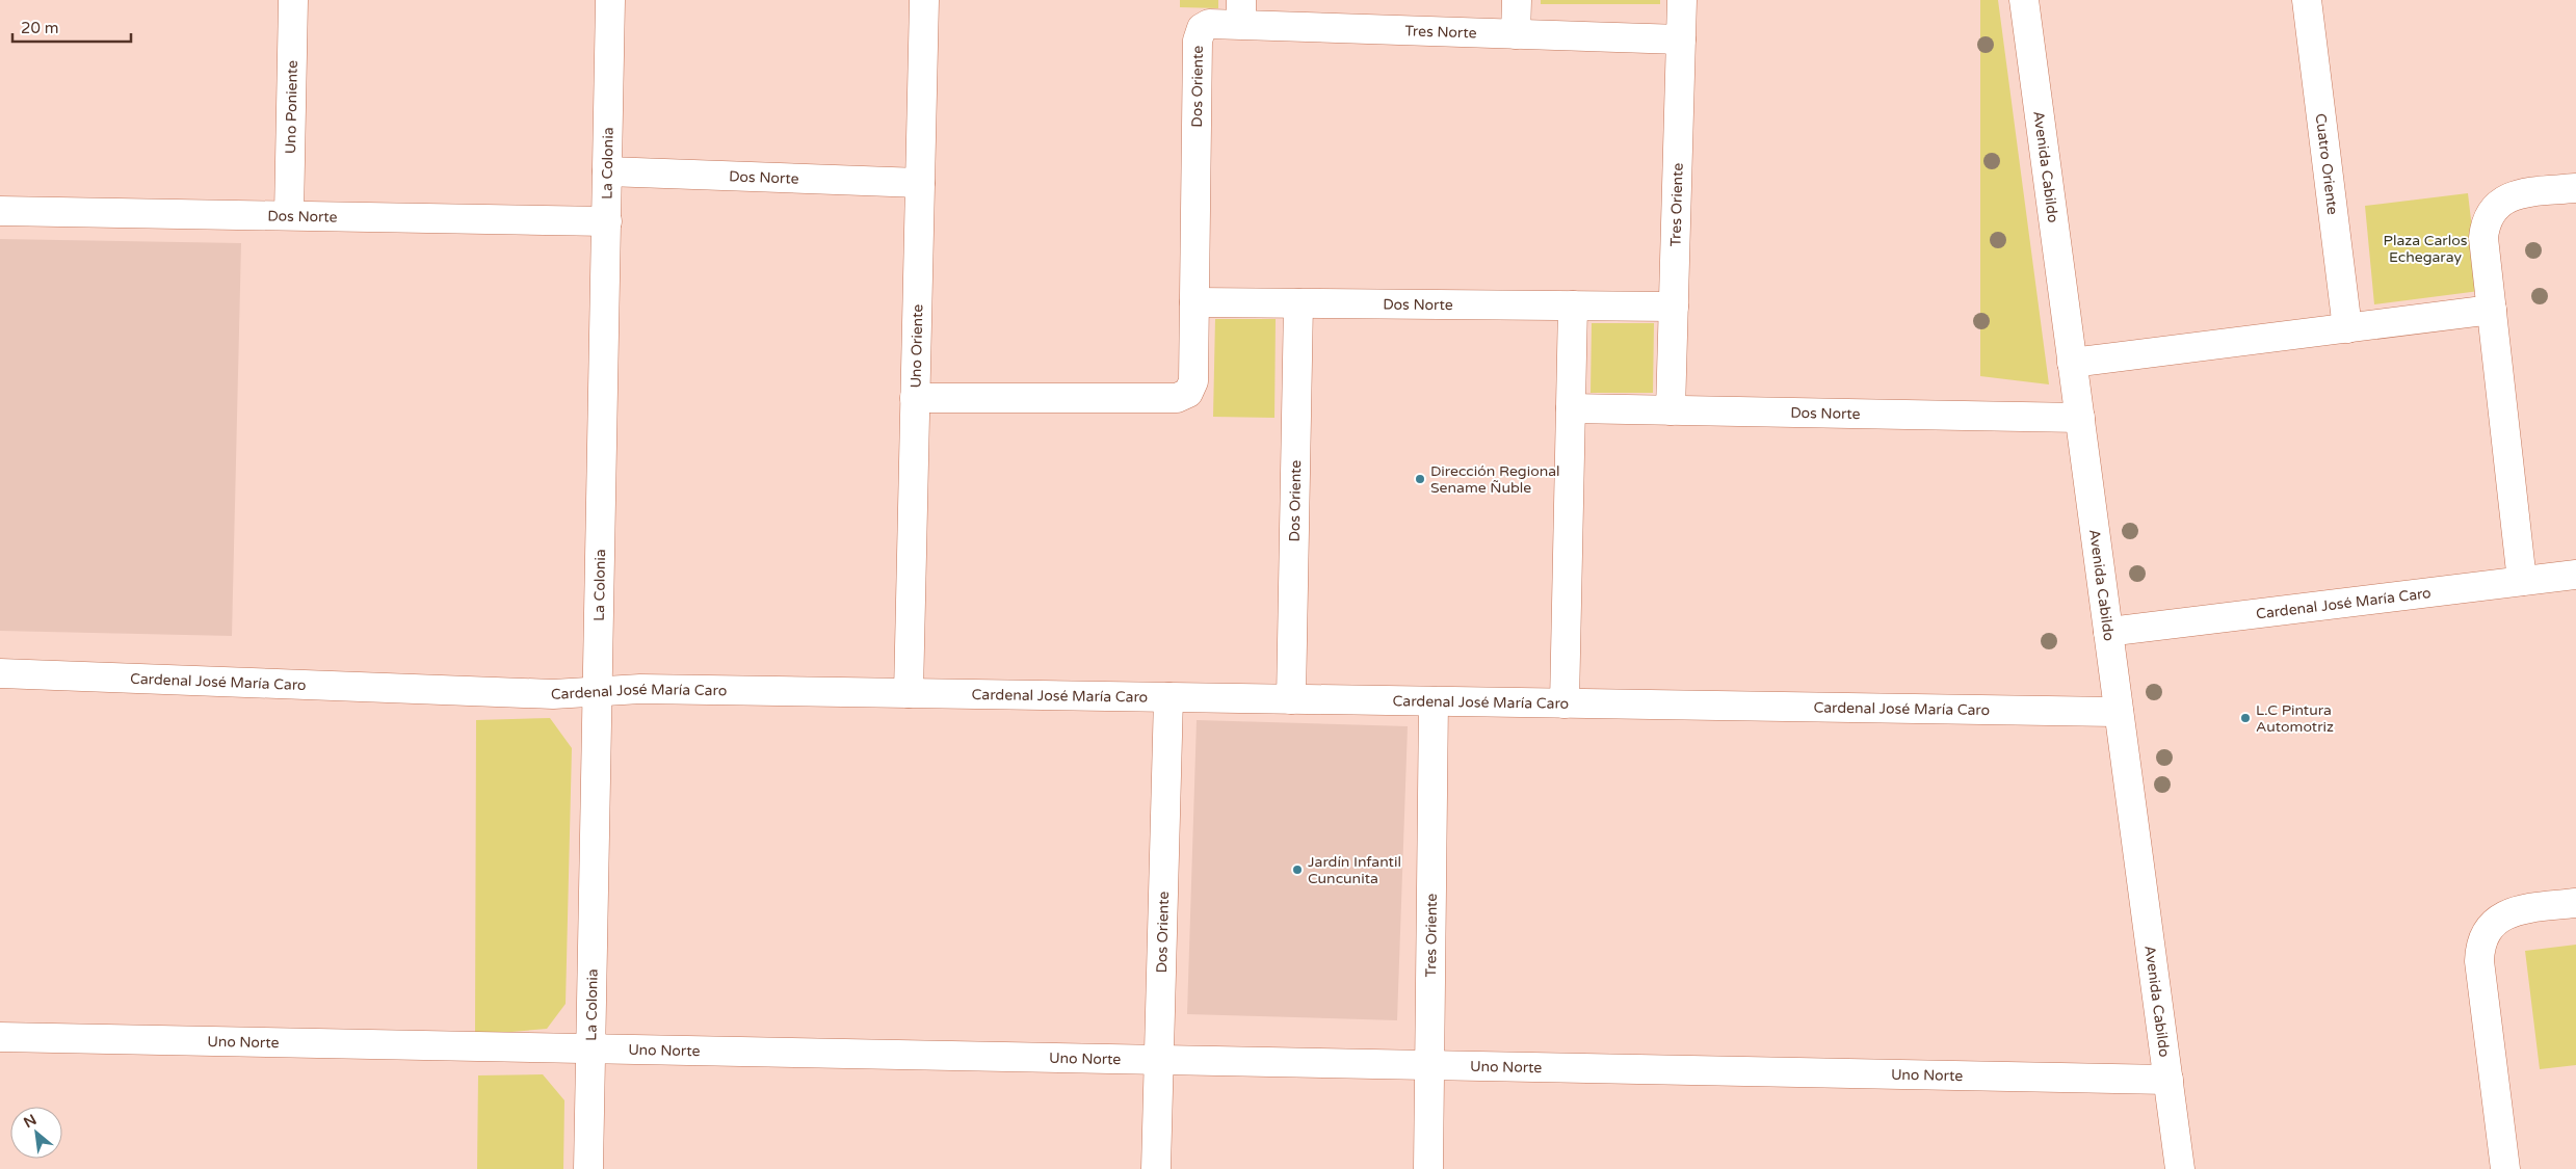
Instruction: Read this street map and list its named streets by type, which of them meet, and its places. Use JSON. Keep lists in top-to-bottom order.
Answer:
{
  "streets": {
    "street": [
      "Tres Norte",
      "Dos Oriente",
      "Uno Poniente",
      "La Colonia",
      "Cuatro Oriente",
      "Avenida Cabildo",
      "Dos Norte",
      "Tres Oriente",
      "Uno Oriente",
      "Cardenal José María Caro",
      "Uno Norte"
    ]
  },
  "crossings": [
    ["Tres Norte", "Dos Oriente"],
    ["Tres Norte", "Tres Oriente"],
    ["Dos Oriente", "Dos Norte"],
    ["Dos Oriente", "Uno Oriente"],
    ["Dos Oriente", "Cardenal José María Caro"],
    ["Dos Oriente", "Uno Norte"],
    ["Uno Poniente", "Dos Norte"],
    ["La Colonia", "Dos Norte"],
    ["La Colonia", "Cardenal José María Caro"],
    ["La Colonia", "Uno Norte"],
    ["Avenida Cabildo", "Dos Norte"],
    ["Avenida Cabildo", "Cardenal José María Caro"],
    ["Avenida Cabildo", "Uno Norte"],
    ["Dos Norte", "Tres Oriente"],
    ["Dos Norte", "Uno Oriente"],
    ["Tres Oriente", "Cardenal José María Caro"],
    ["Tres Oriente", "Uno Norte"],
    ["Uno Oriente", "Cardenal José María Caro"]
  ],
  "parks": ["Plaza Carlos Echegaray"],
  "places": ["Dirección Regional Sename Ñuble", "L.C Pintura Automotriz", "Jardín Infantil Cuncunita"],
  "scale_bar": "20 m",
  "north": "top left"
}
